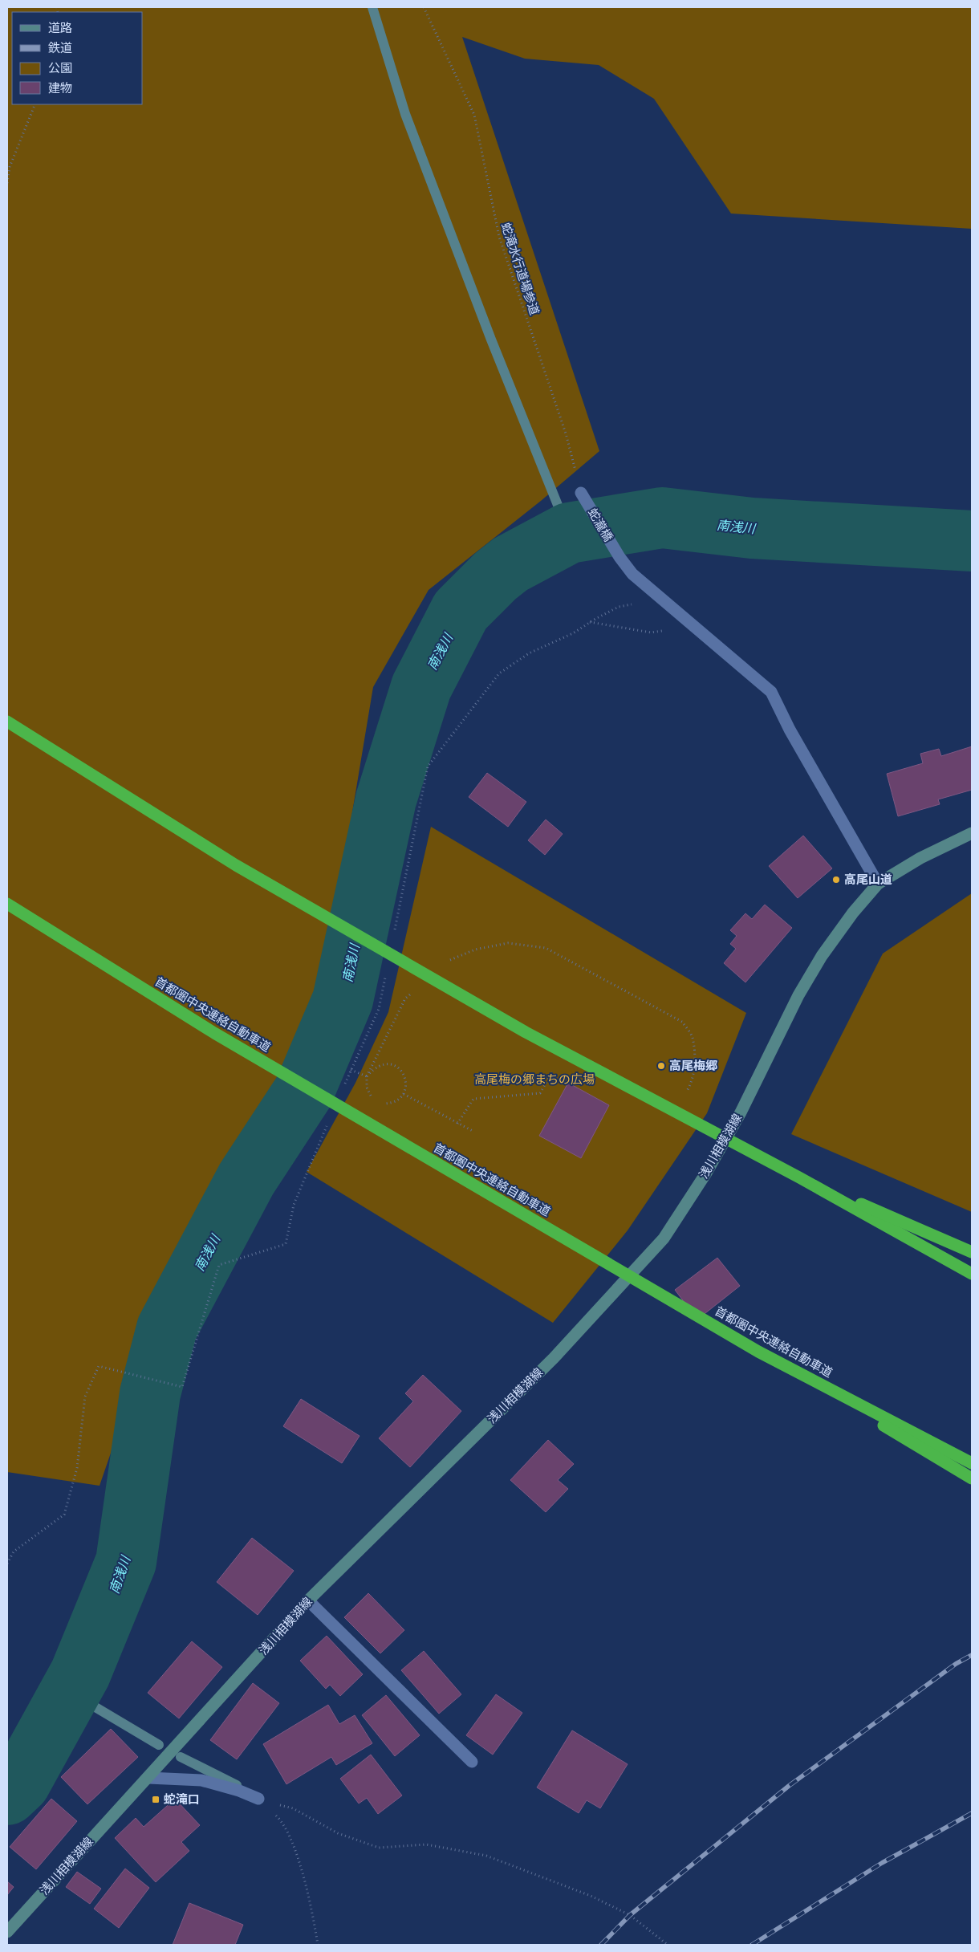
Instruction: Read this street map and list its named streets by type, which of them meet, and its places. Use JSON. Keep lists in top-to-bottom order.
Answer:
{
  "streets": {
    "highway": ["首都圏中央連絡自動車道"],
    "main road": ["浅川相模湖線"],
    "street": ["蛇瀧橋"],
    "path": ["蛇滝水行道場参道"]
  },
  "crossings": [
    ["蛇滝水行道場参道", "蛇瀧橋"],
    ["蛇瀧橋", "浅川相模湖線"]
  ],
  "water": ["南浅川"],
  "parks": ["高尾梅の郷まちの広場"],
  "places": {
    "other": ["高尾山道", "高尾梅郷"],
    "transit": ["蛇滝口"]
  },
  "legend": [
    "道路",
    "鉄道",
    "公園",
    "建物"
  ]
}
